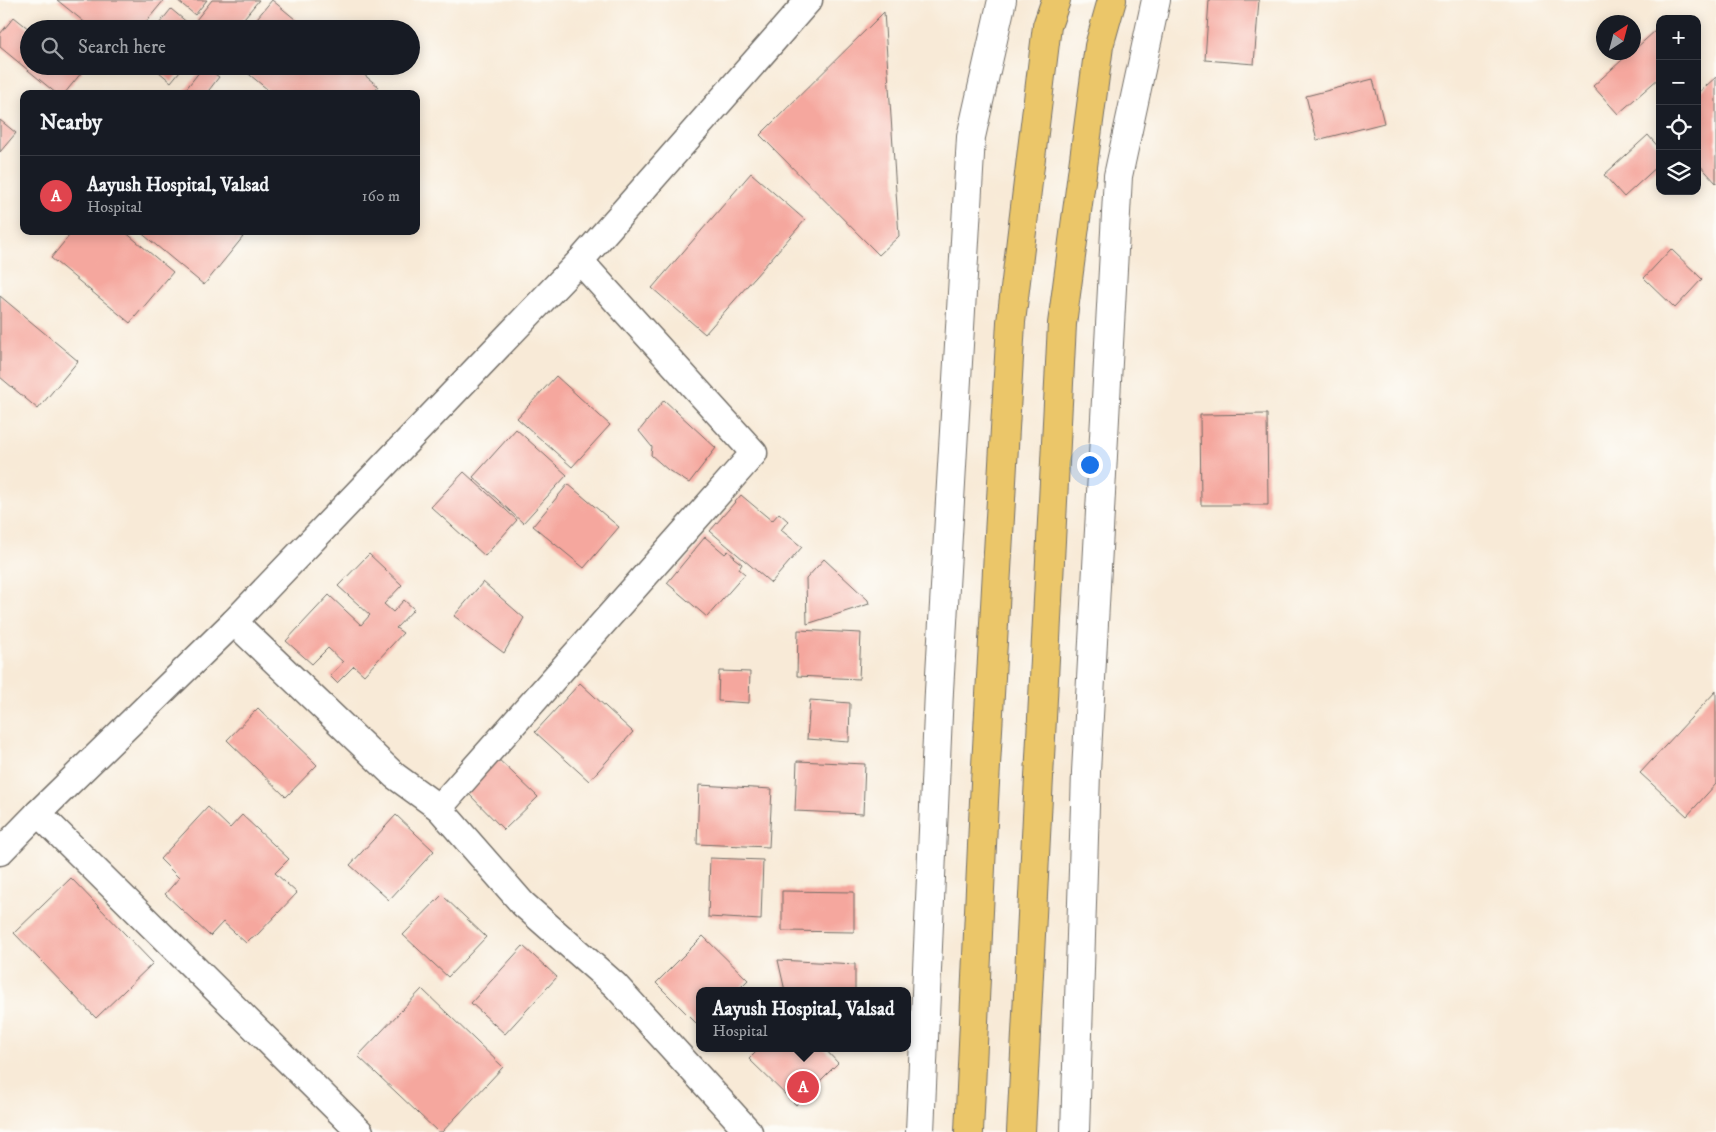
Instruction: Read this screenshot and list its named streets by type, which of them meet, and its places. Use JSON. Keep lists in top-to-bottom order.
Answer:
{
  "north": "top right",
  "page": {
    "map_buttons": ["+", "−"],
    "search": "Search here",
    "heading": "Nearby",
    "list": [
      {
        "mark": "A",
        "name": "Aayush Hospital, Valsad",
        "note": "Hospital",
        "value": "160 m"
      }
    ],
    "popup": ["Aayush Hospital, Valsad", "Hospital"],
    "pins": "A"
  }
}
